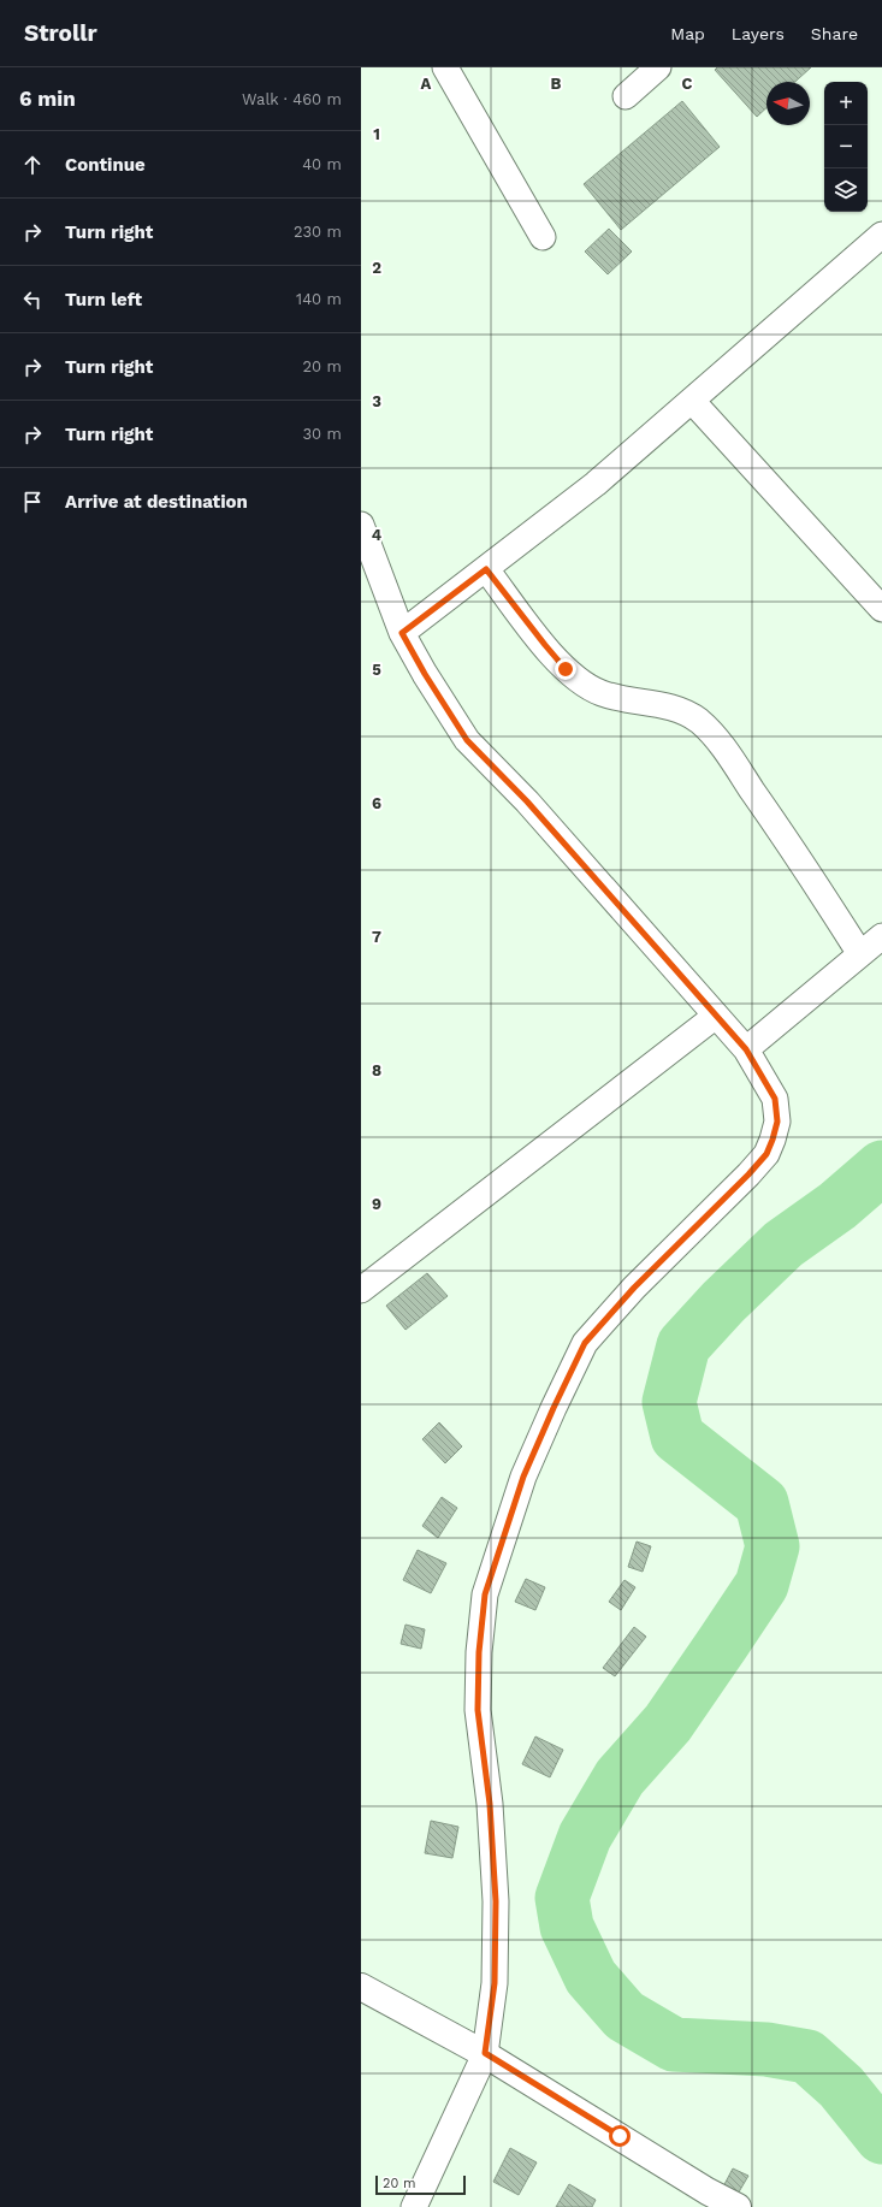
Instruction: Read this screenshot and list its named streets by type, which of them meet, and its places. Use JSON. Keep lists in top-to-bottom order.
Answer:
{
  "scale_bar": "20 m",
  "north": "left",
  "page": {
    "header": "Strollr",
    "nav": ["Map", "Layers", "Share"],
    "heading": ["6 min", "Walk · 460 m"],
    "map_buttons": ["+", "−"],
    "list": [
      ["Continue", "40 m"],
      ["Turn right", "230 m"],
      ["Turn left", "140 m"],
      ["Turn right", "20 m"],
      ["Turn right", "30 m"],
      "Arrive at destination"
    ],
    "scale": "20 m"
  },
  "grid": {
    "columns": ["A", "B", "C"],
    "rows": [
      "1",
      "2",
      "3",
      "4",
      "5",
      "6",
      "7",
      "8",
      "9"
    ]
  }
}
